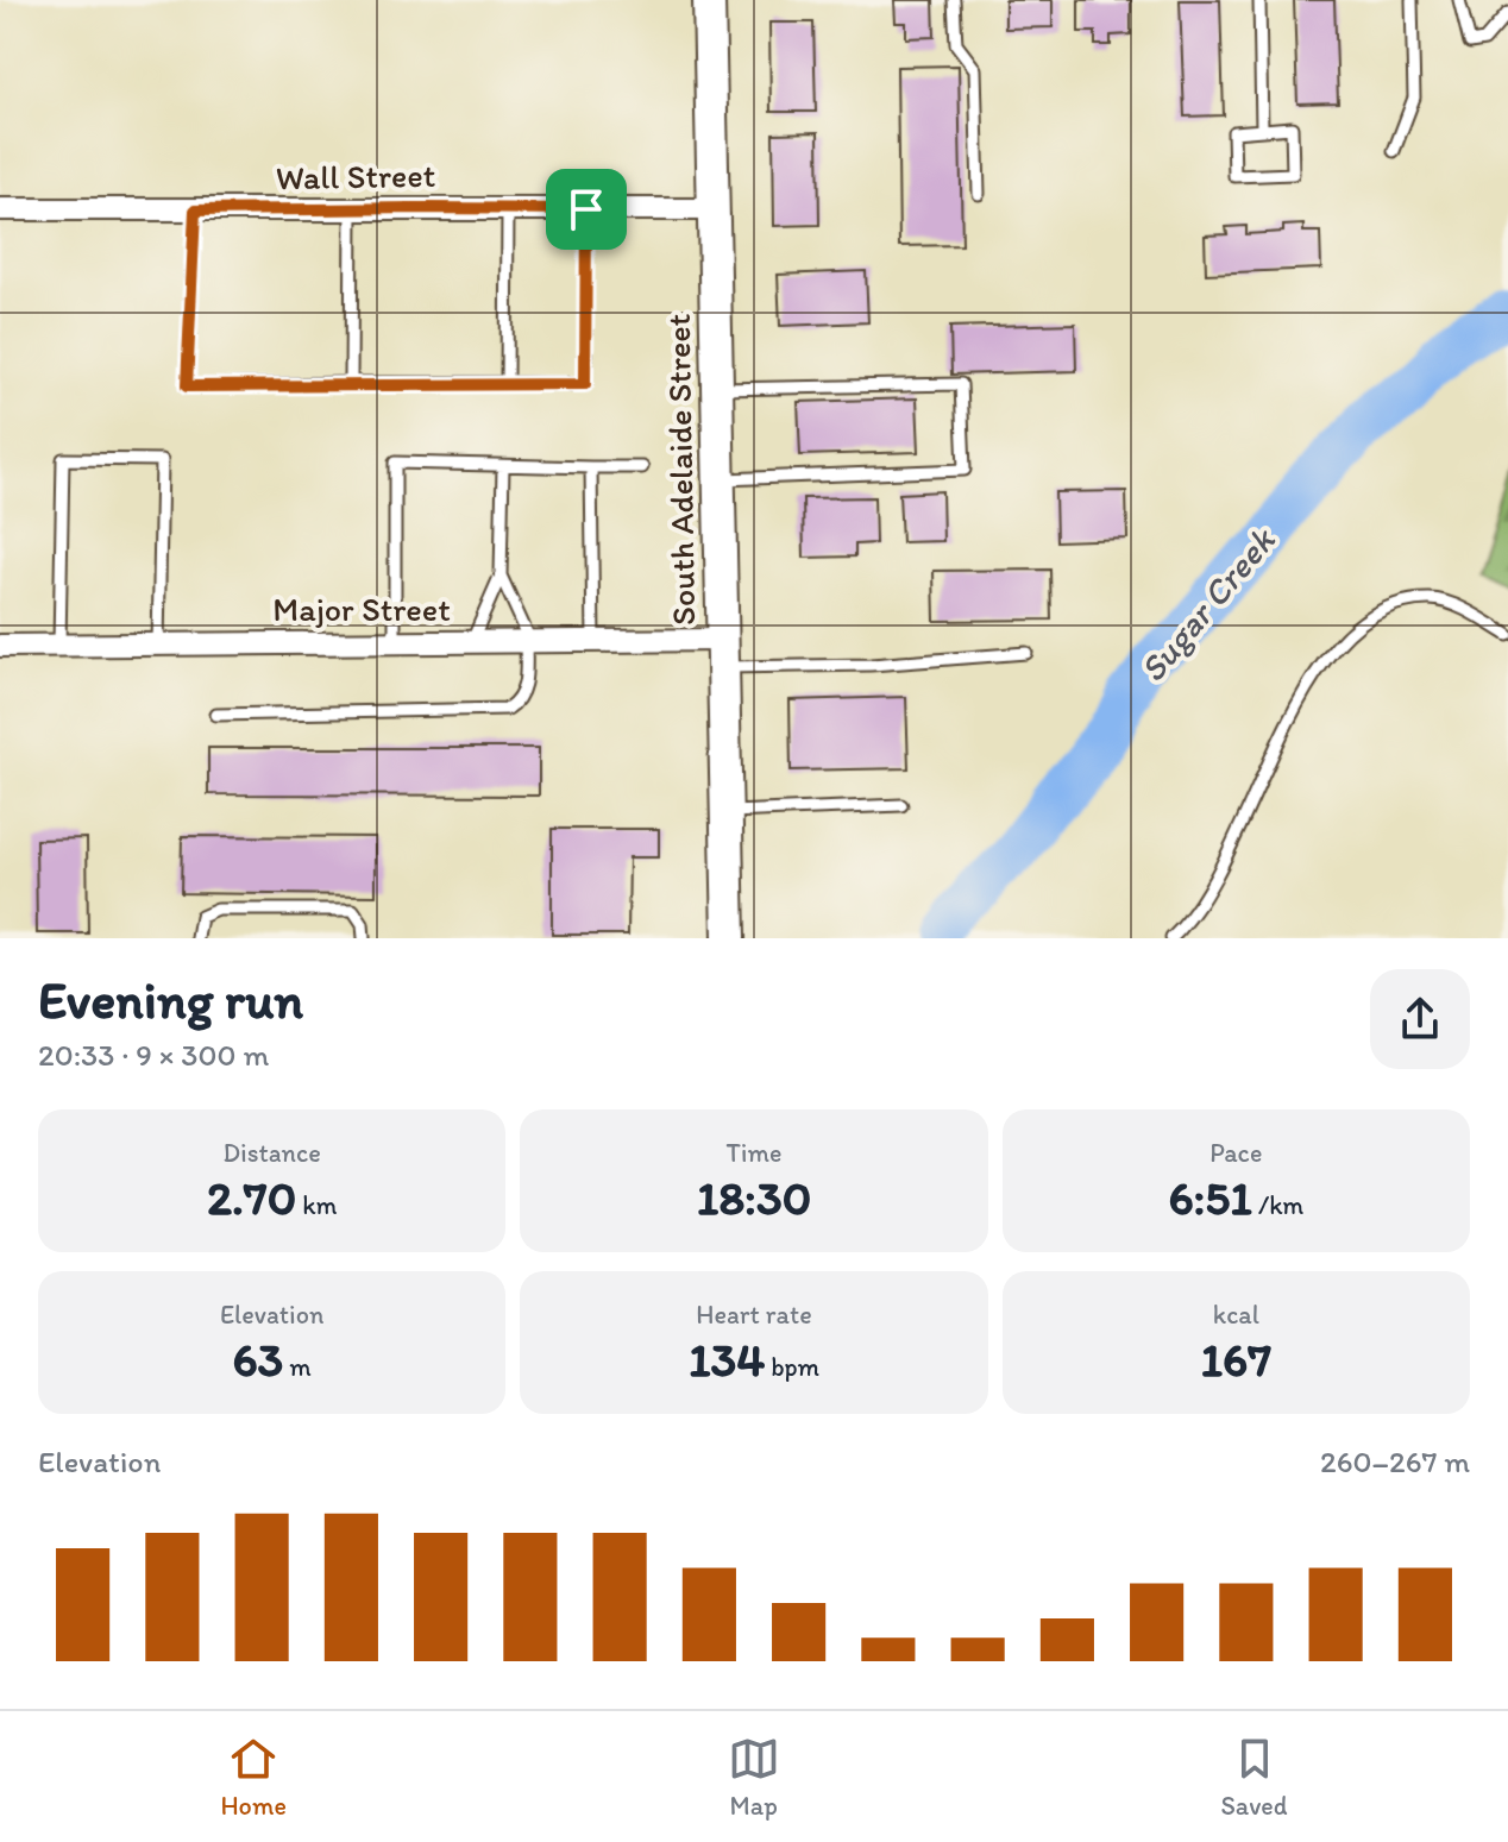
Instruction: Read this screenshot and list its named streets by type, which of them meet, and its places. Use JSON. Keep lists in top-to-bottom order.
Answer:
{
  "streets": {
    "street": ["Wall Street", "South Adelaide Street", "Major Street"]
  },
  "crossings": [
    ["Wall Street", "South Adelaide Street"],
    ["South Adelaide Street", "Major Street"]
  ],
  "water": ["Sugar Creek"],
  "page": {
    "heading": ["Evening run", "20:33 · 9 × 300 m"],
    "stats": [
      ["Distance", "2.70 km"],
      ["Time", "18:30"],
      ["Pace", "6:51 /km"],
      ["Elevation", "63 m"],
      ["Heart rate", "134 bpm"],
      ["kcal", "167"]
    ],
    "chart": ["Elevation", "260–267 m"],
    "tabs": ["Home", "Map", "Saved"]
  }
}
